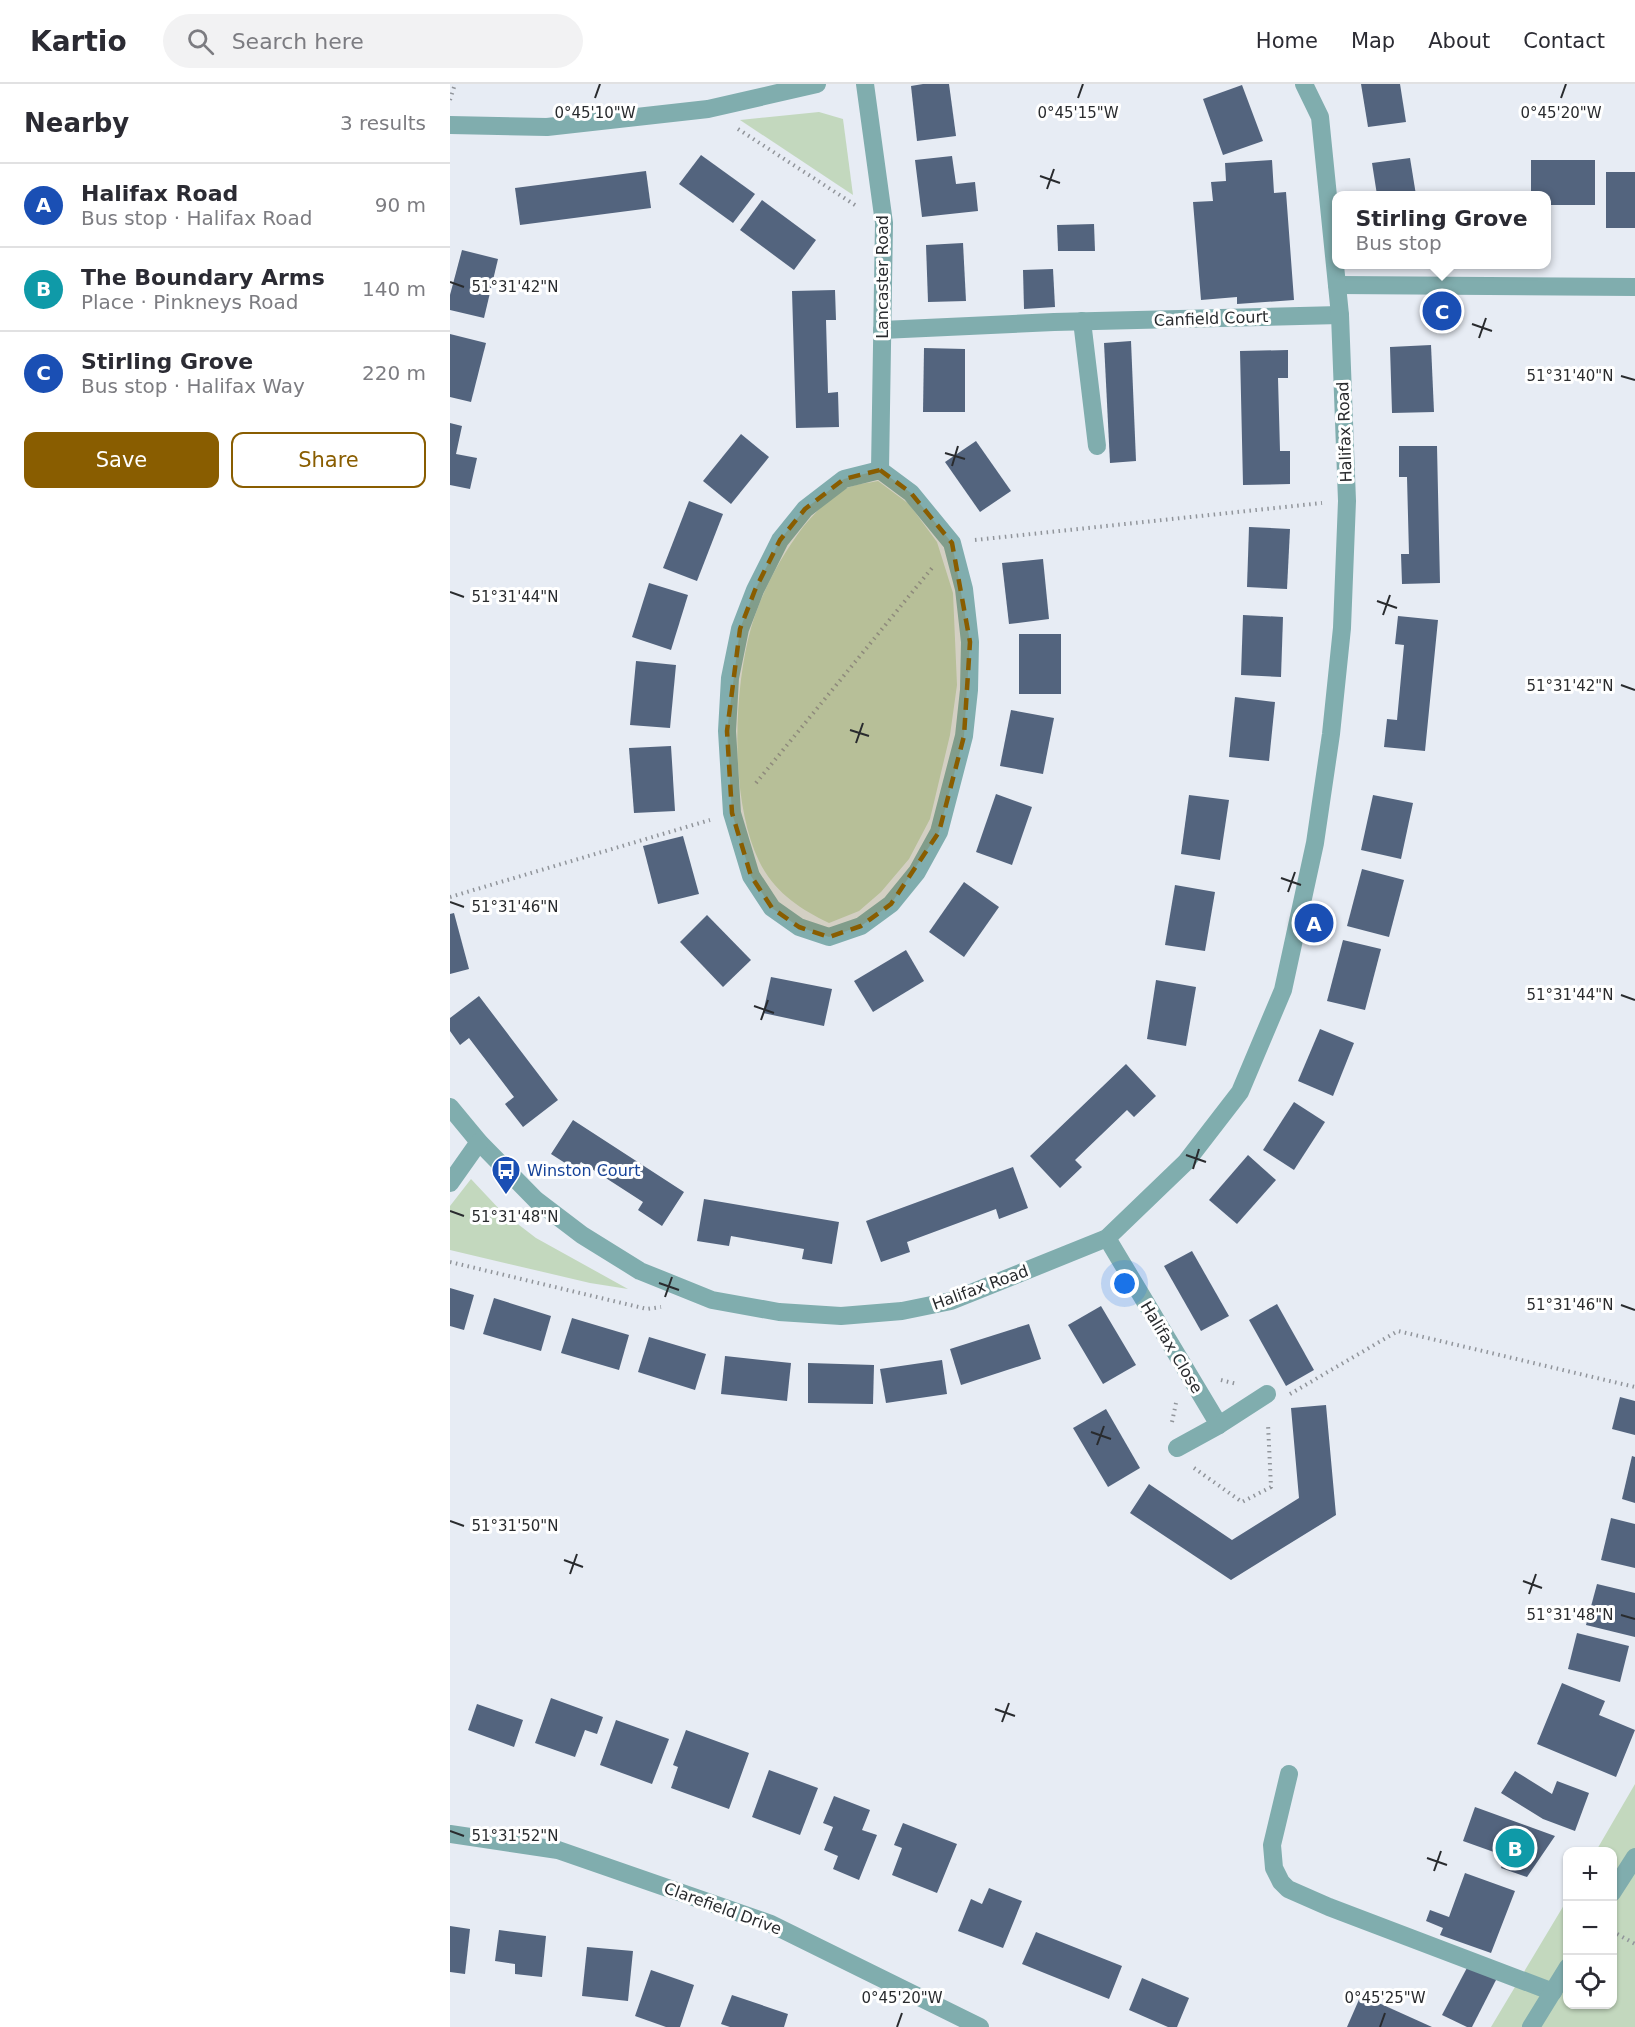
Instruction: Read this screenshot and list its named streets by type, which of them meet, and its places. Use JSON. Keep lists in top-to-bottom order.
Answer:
{
  "streets": {
    "street": [
      "Lancaster Road",
      "Canfield Court",
      "Halifax Road",
      "Halifax Close",
      "Clarefield Drive"
    ]
  },
  "crossings": [
    ["Lancaster Road", "Canfield Court"],
    ["Canfield Court", "Halifax Road"],
    ["Halifax Road", "Halifax Close"]
  ],
  "places": {
    "bus stop": ["Winston Court"]
  },
  "page": {
    "header": "Kartio",
    "search": "Search here",
    "nav": [
      "Home",
      "Map",
      "About",
      "Contact"
    ],
    "heading": ["Nearby", "3 results"],
    "list": [
      {
        "mark": "A",
        "name": "Halifax Road",
        "note": "Bus stop · Halifax Road",
        "value": "90 m"
      },
      {
        "mark": "B",
        "name": "The Boundary Arms",
        "note": "Place · Pinkneys Road",
        "value": "140 m"
      },
      {
        "mark": "C",
        "name": "Stirling Grove",
        "note": "Bus stop · Halifax Way",
        "value": "220 m"
      }
    ],
    "popup": ["Stirling Grove", "Bus stop"],
    "pins": ["C", "A", "B"],
    "buttons": ["Save", "Share"],
    "map_buttons": ["+", "−"]
  },
  "coordinates": [
    "0°45'10\"W",
    "0°45'15\"W",
    "0°45'20\"W",
    "51°31'42\"N",
    "51°31'40\"N",
    "51°31'44\"N",
    "51°31'46\"N",
    "51°31'48\"N",
    "51°31'50\"N",
    "51°31'52\"N",
    "0°45'25\"W"
  ]
}
